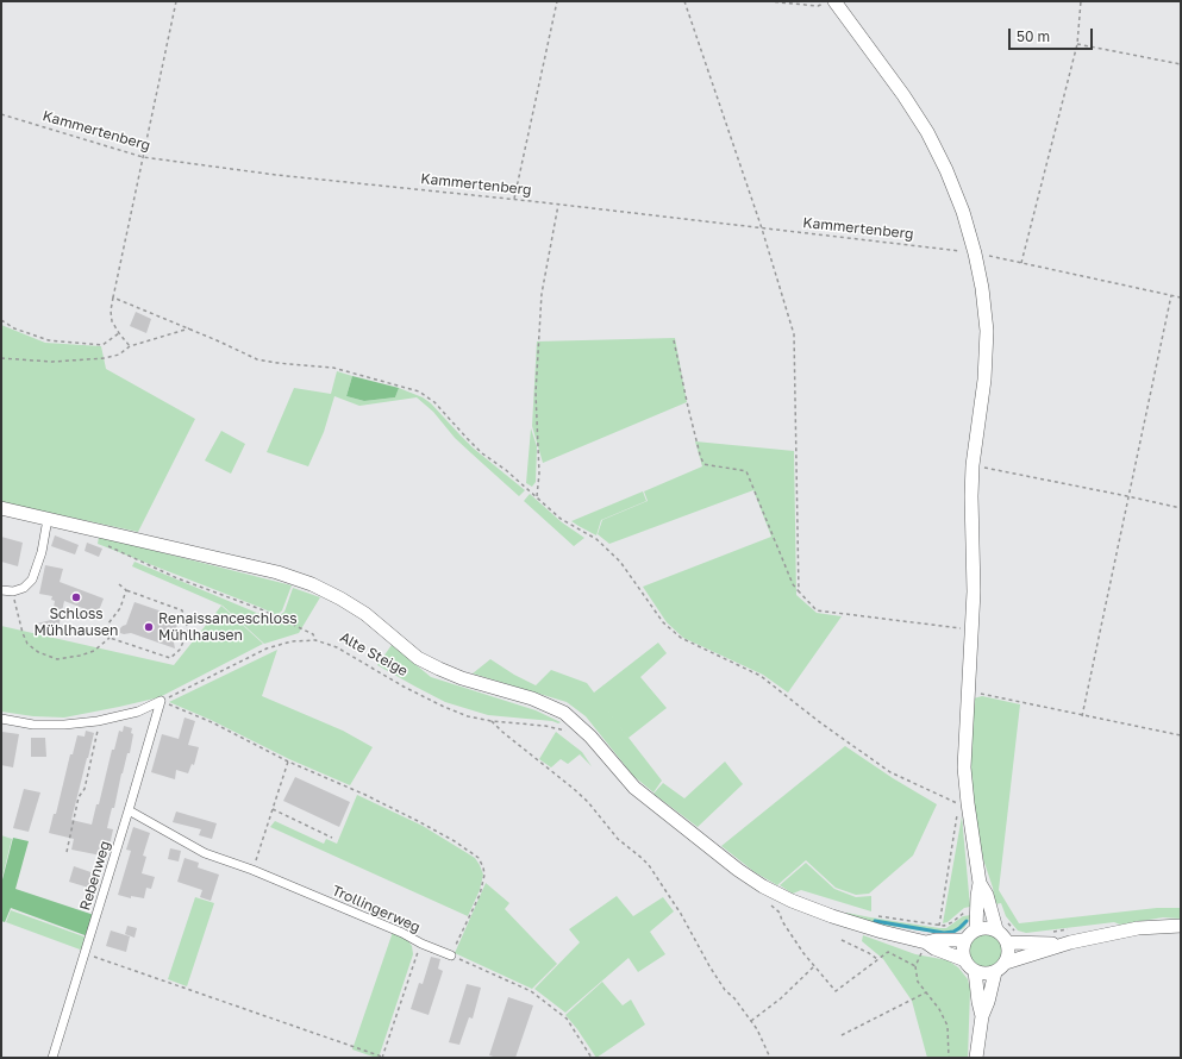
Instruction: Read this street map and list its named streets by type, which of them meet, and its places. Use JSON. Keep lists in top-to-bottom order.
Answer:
{
  "streets": {
    "street": ["Rebenweg", "Trollingerweg"],
    "path": ["Kammertenberg", "Alte Steige"]
  },
  "crossings": [
    ["Alte Steige", "Rebenweg"],
    ["Rebenweg", "Trollingerweg"]
  ],
  "places": ["Schloss Mühlhausen", "Renaissanceschloss Mühlhausen"],
  "scale_bar": "50 m"
}
